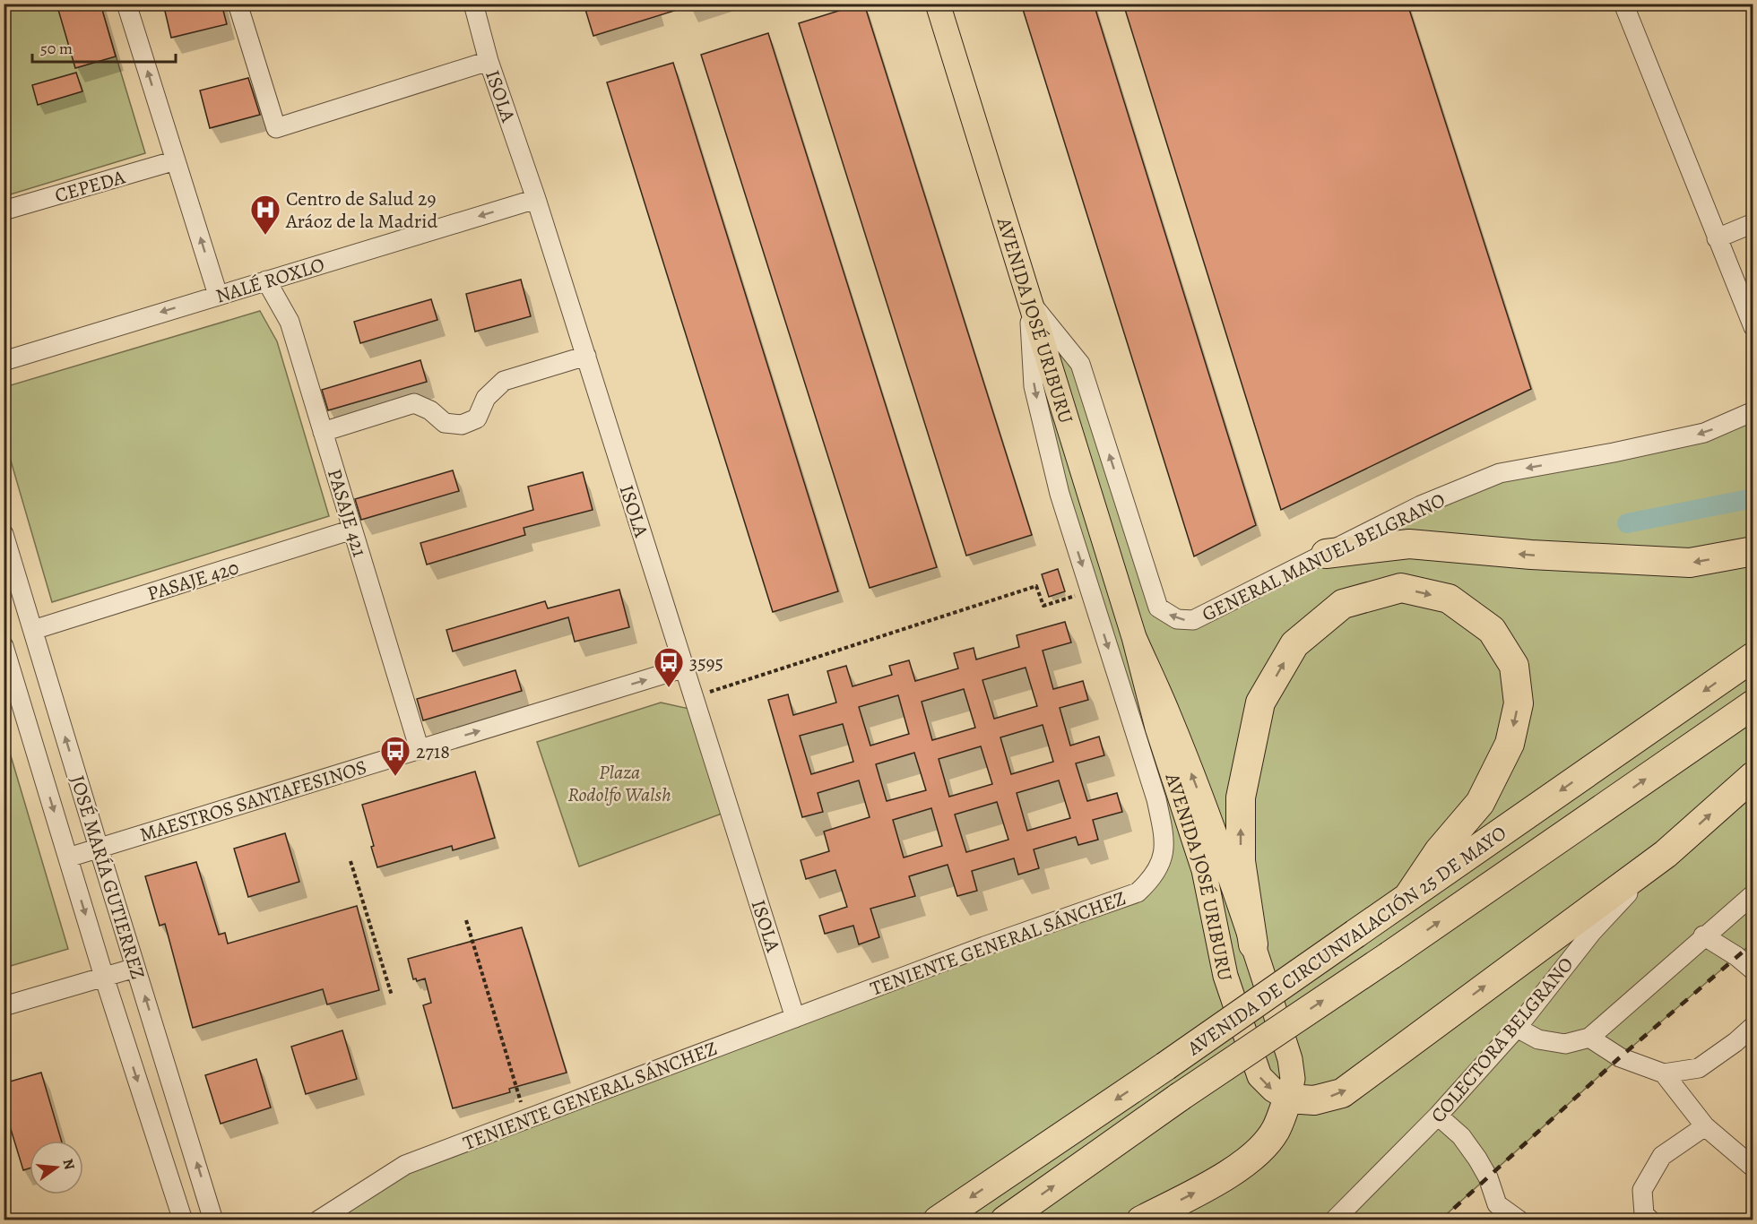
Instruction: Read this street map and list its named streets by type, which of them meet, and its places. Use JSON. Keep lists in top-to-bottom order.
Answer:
{
  "streets": {
    "highway": ["AVENIDA DE CIRCUNVALACIÓN 25 DE MAYO"],
    "main road": ["AVENIDA JOSÉ URIBURU"],
    "street": [
      "ISOLA",
      "CEPEDA",
      "NALÉ ROXLO",
      "PASAJE 421",
      "GENERAL MANUEL BELGRANO",
      "PASAJE 420",
      "MAESTROS SANTAFESINOS",
      "JOSÉ MARÍA GUTIERREZ",
      "TENIENTE GENERAL SÁNCHEZ",
      "COLECTORA BELGRANO"
    ]
  },
  "crossings": [
    ["ISOLA", "NALÉ ROXLO"],
    ["ISOLA", "MAESTROS SANTAFESINOS"],
    ["ISOLA", "TENIENTE GENERAL SÁNCHEZ"],
    ["NALÉ ROXLO", "PASAJE 421"],
    ["AVENIDA JOSÉ URIBURU", "GENERAL MANUEL BELGRANO"],
    ["AVENIDA JOSÉ URIBURU", "TENIENTE GENERAL SÁNCHEZ"],
    ["PASAJE 421", "PASAJE 420"],
    ["PASAJE 421", "MAESTROS SANTAFESINOS"],
    ["GENERAL MANUEL BELGRANO", "TENIENTE GENERAL SÁNCHEZ"],
    ["PASAJE 420", "JOSÉ MARÍA GUTIERREZ"],
    ["MAESTROS SANTAFESINOS", "JOSÉ MARÍA GUTIERREZ"]
  ],
  "one_way": ["MAESTROS SANTAFESINOS"],
  "parks": ["Plaza Rodolfo Walsh"],
  "places": {
    "hospital": ["Centro de Salud 29 Aráoz de la Madrid"],
    "bus stop": ["3595", "2718"]
  },
  "scale_bar": "50 m",
  "north": "right"
}
